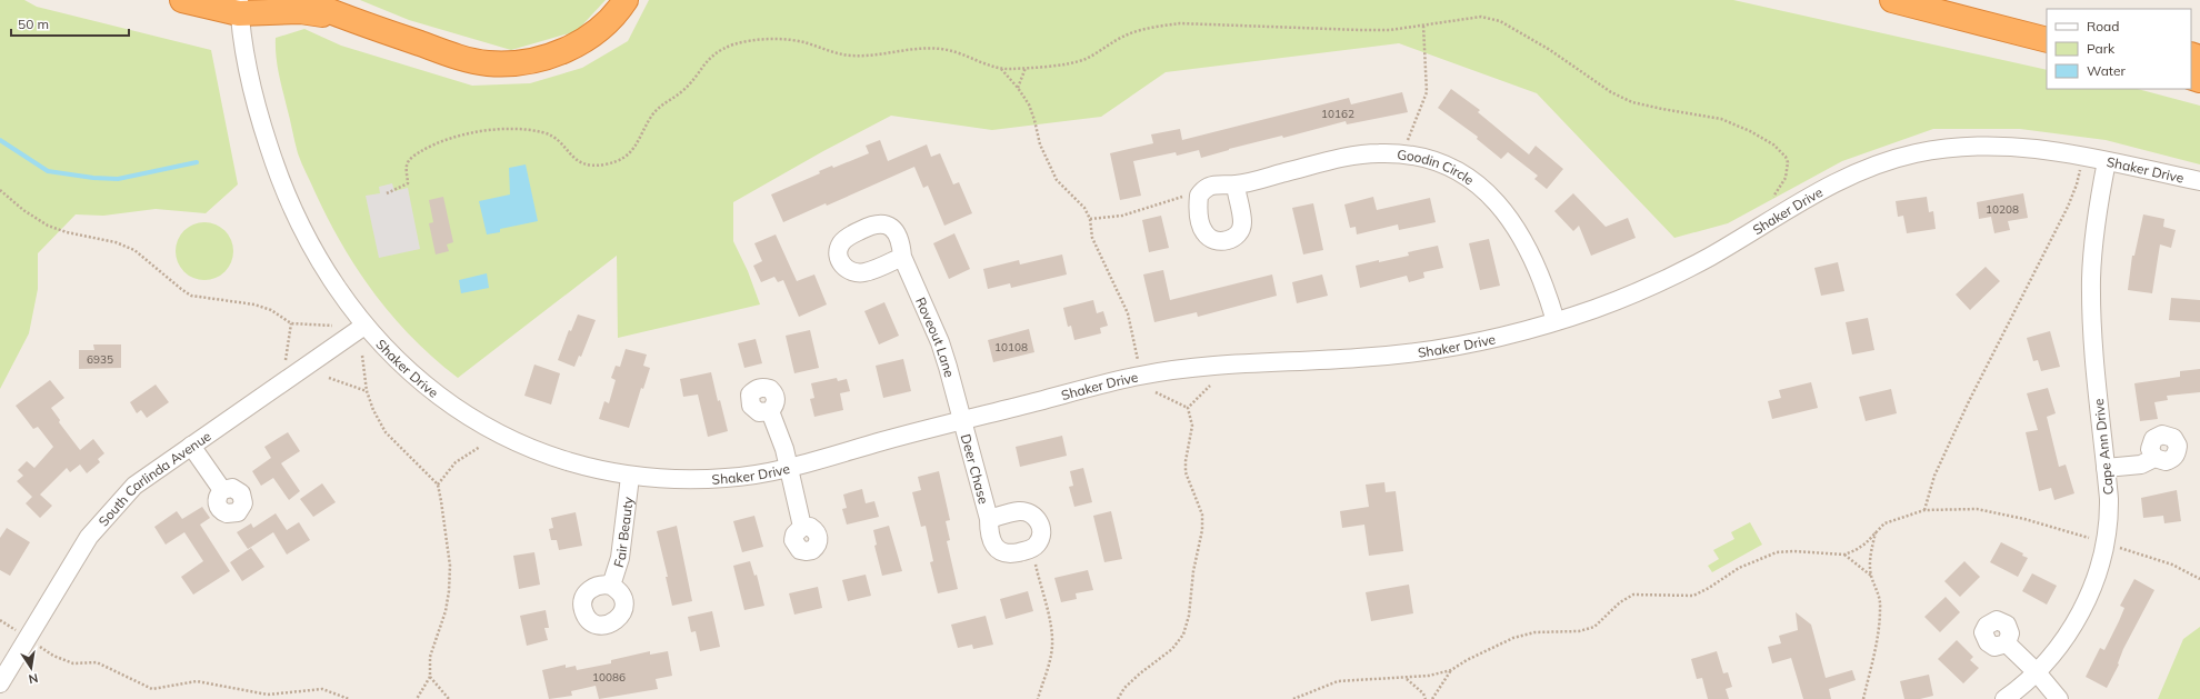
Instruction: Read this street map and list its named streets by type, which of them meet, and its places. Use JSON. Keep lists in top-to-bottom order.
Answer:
{
  "streets": {
    "street": [
      "Goodin Circle",
      "Shaker Drive",
      "Roveout Lane",
      "Cape Ann Drive",
      "Deer Chase",
      "South Carlinda Avenue",
      "Fair Beauty"
    ]
  },
  "crossings": [
    ["Goodin Circle", "Shaker Drive"],
    ["Shaker Drive", "Roveout Lane"],
    ["Shaker Drive", "Cape Ann Drive"],
    ["Shaker Drive", "Deer Chase"],
    ["Shaker Drive", "South Carlinda Avenue"],
    ["Shaker Drive", "Fair Beauty"],
    ["Roveout Lane", "Deer Chase"]
  ],
  "house_numbers": [
    "10162",
    "10208",
    "10108",
    "6935",
    "10086"
  ],
  "legend": ["Road", "Park", "Water"],
  "scale_bar": "50 m",
  "north": "bottom"
}
